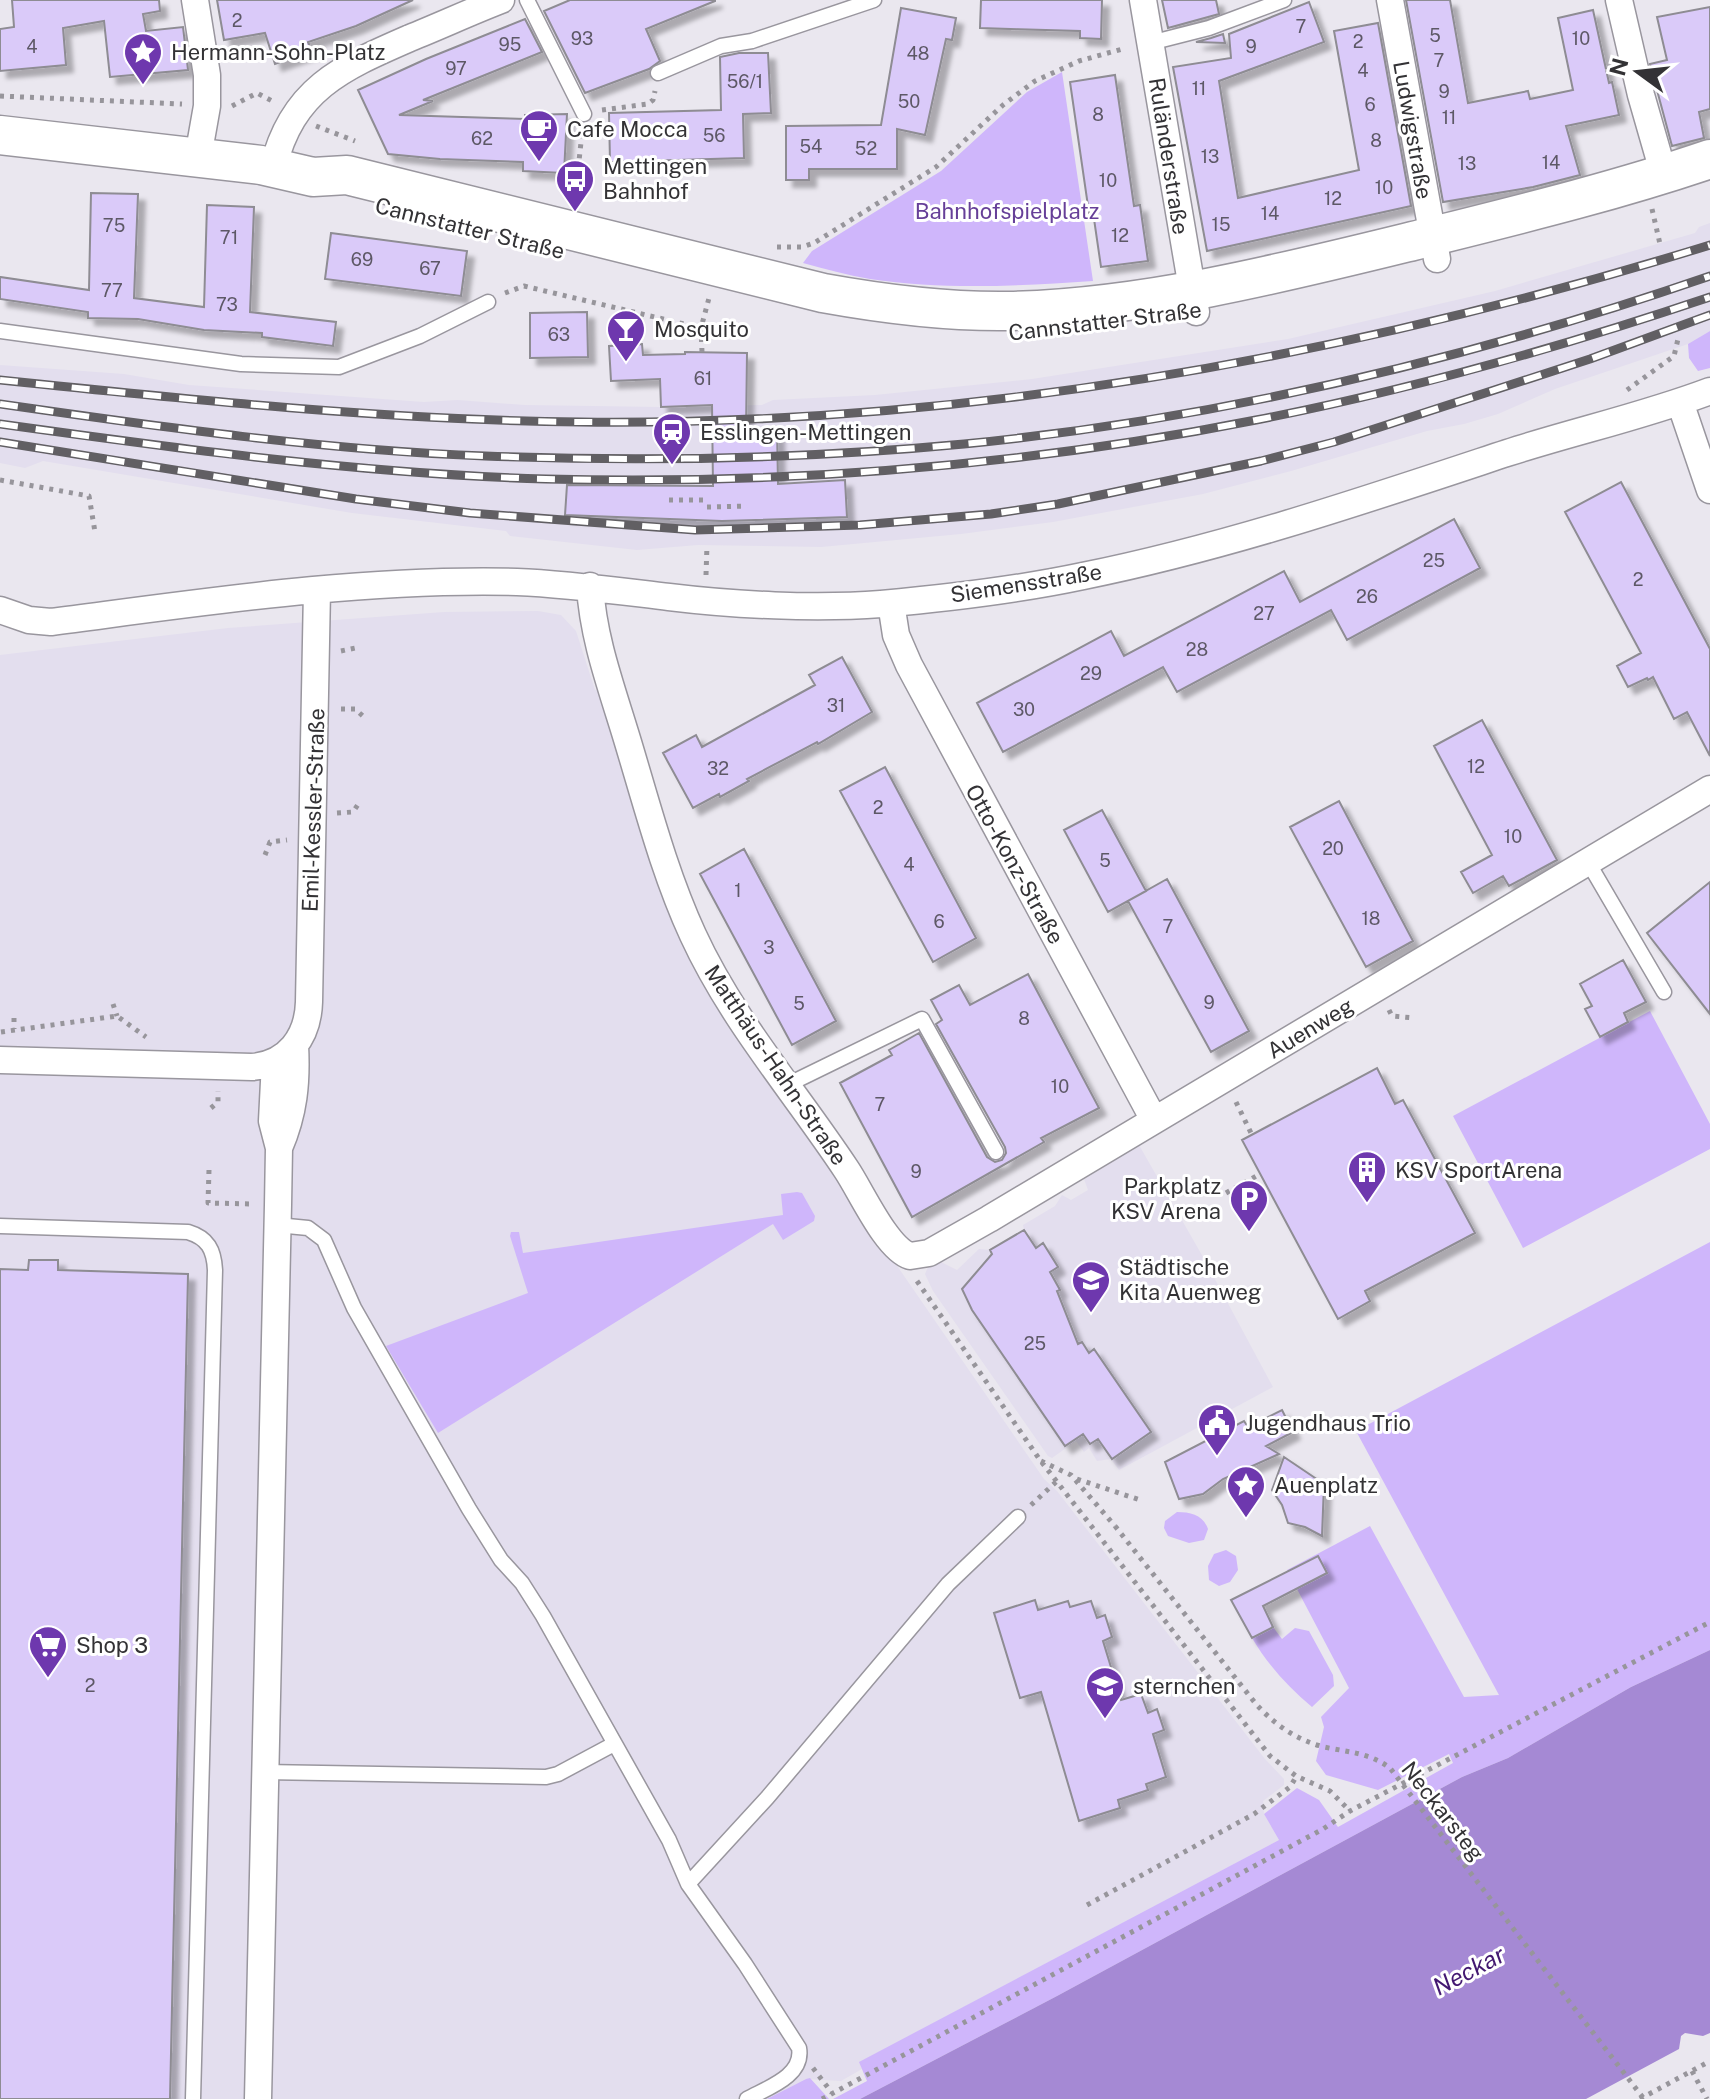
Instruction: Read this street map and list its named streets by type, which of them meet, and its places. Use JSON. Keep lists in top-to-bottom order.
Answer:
{
  "streets": {
    "main road": ["Cannstatter Straße"],
    "street": [
      "Ludwigstraße",
      "Ruländerstraße",
      "Siemensstraße",
      "Emil-Kessler-Straße",
      "Otto-Konz-Straße",
      "Auenweg",
      "Matthäus-Hahn-Straße"
    ],
    "path": ["Neckarsteg"]
  },
  "crossings": [
    ["Ludwigstraße", "Cannstatter Straße"],
    ["Ruländerstraße", "Cannstatter Straße"],
    ["Siemensstraße", "Emil-Kessler-Straße"],
    ["Siemensstraße", "Otto-Konz-Straße"],
    ["Siemensstraße", "Matthäus-Hahn-Straße"],
    ["Otto-Konz-Straße", "Auenweg"],
    ["Auenweg", "Matthäus-Hahn-Straße"]
  ],
  "water": ["Neckar"],
  "parks": ["Bahnhofspielplatz"],
  "places": {
    "place": ["Hermann-Sohn-Platz", "Auenplatz"],
    "cafe": ["Cafe Mocca"],
    "bus stop": ["Mettingen Bahnhof"],
    "bar": ["Mosquito"],
    "station": ["Esslingen-Mettingen"],
    "building": ["KSV SportArena"],
    "parking": ["Parkplatz KSV Arena"],
    "school or university": ["Städtische Kita Auenweg", "sternchen"],
    "public building": ["Jugendhaus Trio"],
    "supermarket": ["Shop 3"]
  },
  "house_numbers": [
    "2",
    "7",
    "5",
    "93",
    "10",
    "2",
    "95",
    "4",
    "9",
    "48",
    "7",
    "97",
    "4",
    "56/1",
    "11",
    "9",
    "50",
    "6",
    "8",
    "11",
    "56",
    "62",
    "8",
    "54",
    "52",
    "13",
    "14",
    "13",
    "10",
    "10",
    "12",
    "14",
    "15",
    "75",
    "12",
    "71",
    "69",
    "67",
    "77",
    "73",
    "63",
    "61",
    "25",
    "2",
    "26",
    "27",
    "28",
    "29",
    "31",
    "30",
    "12",
    "32",
    "2",
    "10",
    "20",
    "5",
    "4",
    "1",
    "18",
    "6",
    "7",
    "3",
    "9",
    "5",
    "8",
    "10",
    "7",
    "9",
    "25",
    "2"
  ],
  "north": "left"
}
